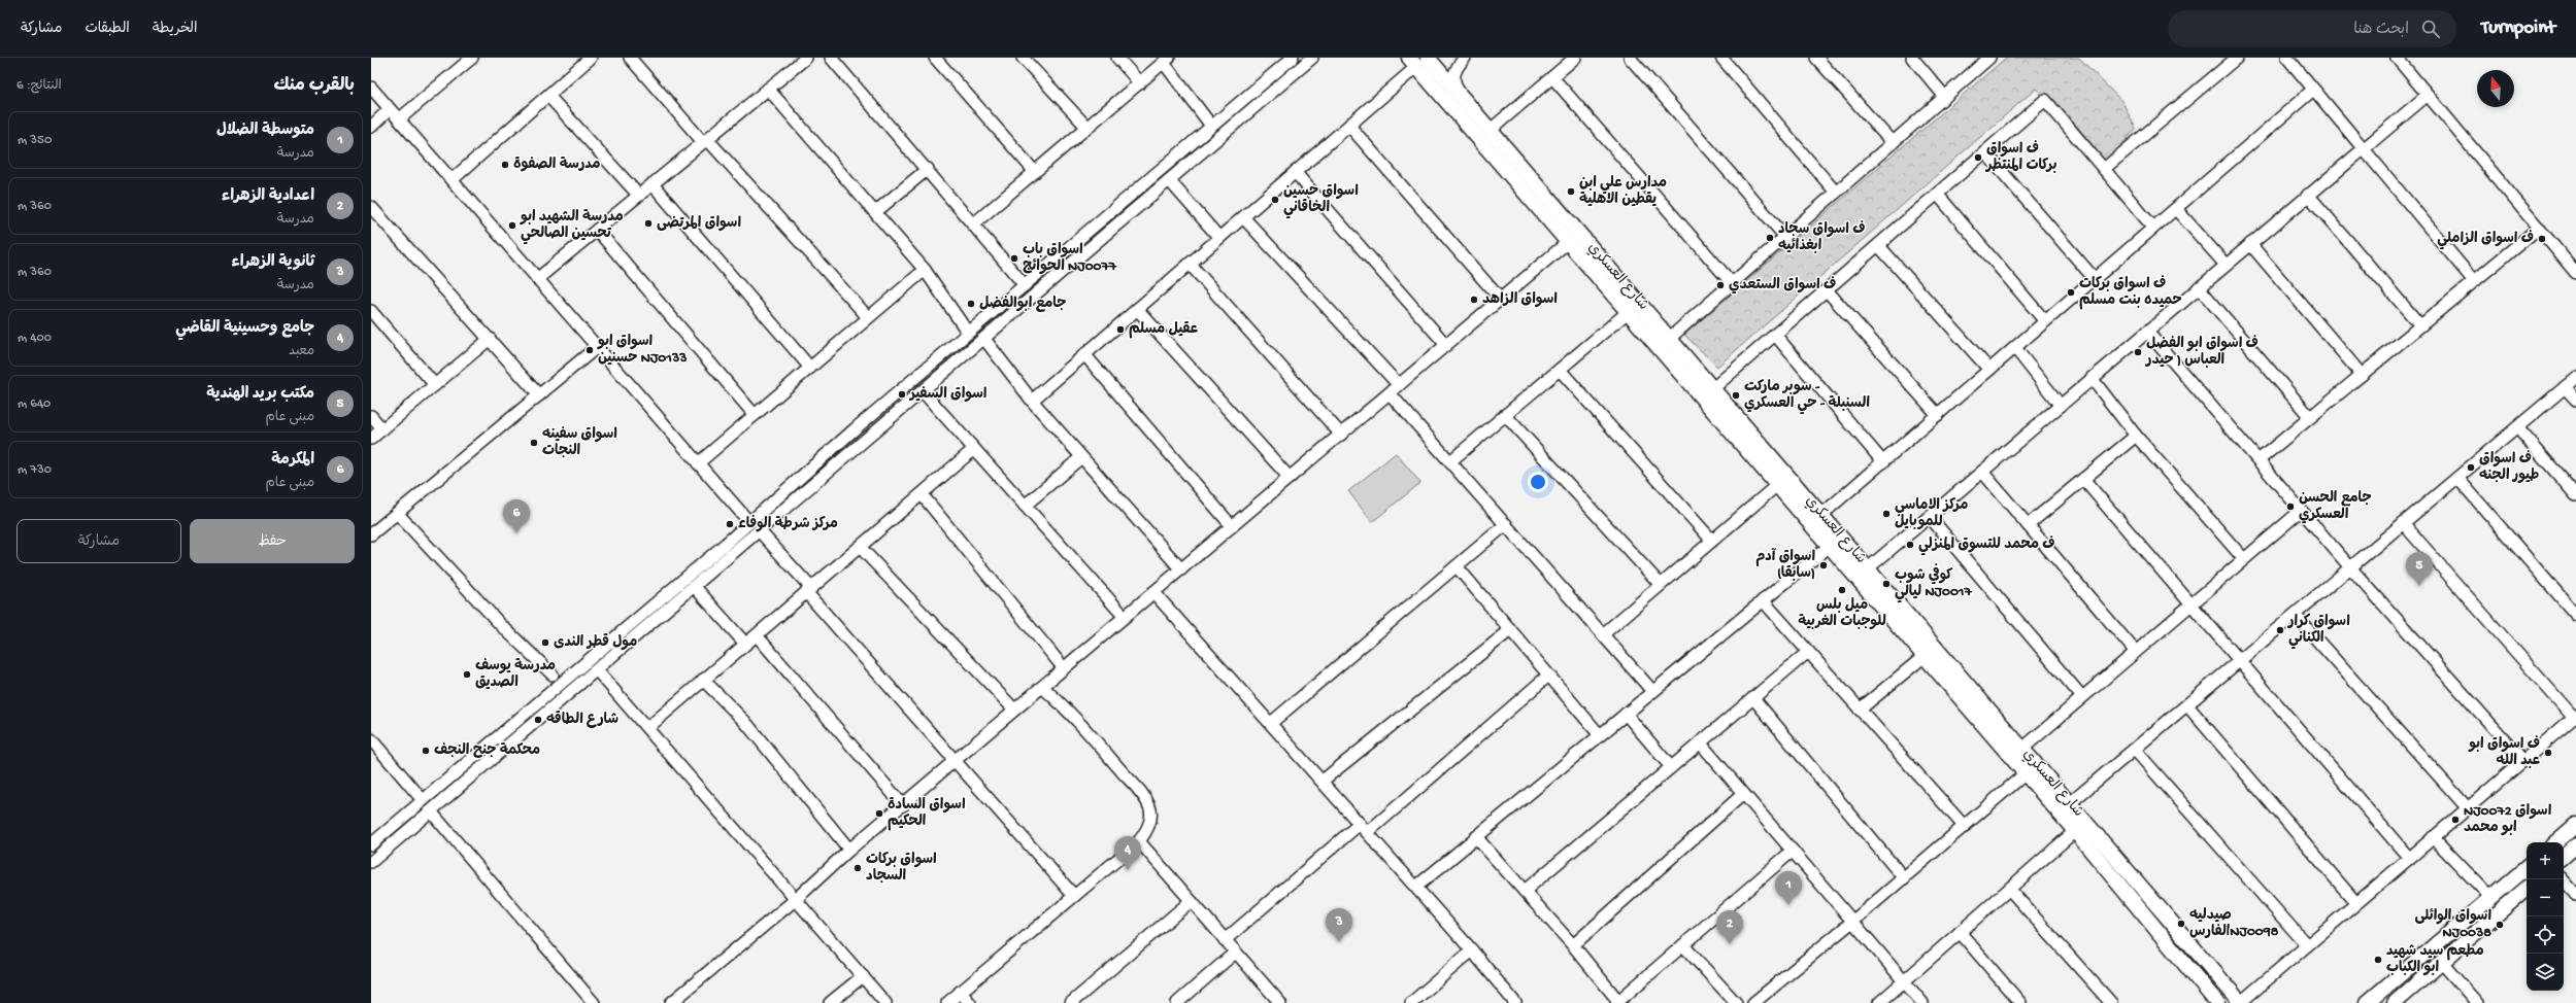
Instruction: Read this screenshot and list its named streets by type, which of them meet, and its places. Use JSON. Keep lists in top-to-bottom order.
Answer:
{
  "streets": {
    "main road": ["شارع العسكري"]
  },
  "places": [
    "ف اسواق بركات المنتظر",
    "مدرسة الصفوة",
    "مدارس علي ابن يقطين الاهلية",
    "اسواق حسين الخاقاني",
    "اسواق المرتضى",
    "مدرسة الشهيد ابو تحسين الصالحي",
    "ف اسواق سجاد ابغذائيه",
    "ف اسواق الزاملي",
    "اسواق باب الحوائج NJ0077",
    "ف اسواق الستعدي",
    "ف اسواق بركات حميده بنت مسلم",
    "اسواق الزاهد",
    "جامع ابوالفضل",
    "عقيل مسلم",
    "اسواق ابو حسنين NJ0133",
    "ف اسواق ابو الفضل العباس ( حيدر",
    "اسواق السفير",
    "سوبر ماركت - السنبلة - حي العسكري",
    "اسواق سفينه النجات",
    "ف اسواق طيور الجنه",
    "جامع الحسن العسكري",
    "مركز الاماسي للموبايل",
    "مركز شرطة الوفاء",
    "ف محمد للتسوق المنزلي",
    "اسواق آدم (سابقا)",
    "كوفي شوب ليالي NJ0017",
    "ميل بلس للوجبات الغربية",
    "اسواق كرار الكناني",
    "مول قطر الندى",
    "مدرسة يوسف الصديق",
    "شارع الطاقه",
    "محكمة جنح النجف",
    "ف اسواق ابو عبد الله",
    "اسواق السادة الحكيم",
    "NJ0072 اسواق ابو محمد",
    "اسواق بركات السجاد",
    "صيدليه الفارسNJ0098",
    "اسواق الوائلی NJ0038",
    "مطعم سيد شهيد ابو الكباب"
  ],
  "north": "top",
  "page": {
    "header": "Turnpoint",
    "search": "ابحث هنا",
    "nav": ["الخريطة", "الطبقات", "مشاركة"],
    "heading": ["بالقرب منك", "النتائج: 6"],
    "list": [
      {
        "mark": "1",
        "name": "متوسطة الضلال",
        "note": "مدرسة",
        "value": "350 m"
      },
      {
        "mark": "2",
        "name": "اعدادية الزهراء",
        "note": "مدرسة",
        "value": "360 m"
      },
      {
        "mark": "3",
        "name": "ثانوية الزهراء",
        "note": "مدرسة",
        "value": "360 m"
      },
      {
        "mark": "4",
        "name": "جامع وحسينية القاضي",
        "note": "معبد",
        "value": "400 m"
      },
      {
        "mark": "5",
        "name": "مكتب بريد الهندية",
        "note": "مبنى عام",
        "value": "640 m"
      },
      {
        "mark": "6",
        "name": "المكرمة",
        "note": "مبنى عام",
        "value": "730 m"
      }
    ],
    "pins": [
      "6",
      "5",
      "4",
      "1",
      "3",
      "2"
    ],
    "buttons": ["حفظ", "مشاركة"],
    "map_buttons": ["+", "−"]
  }
}
